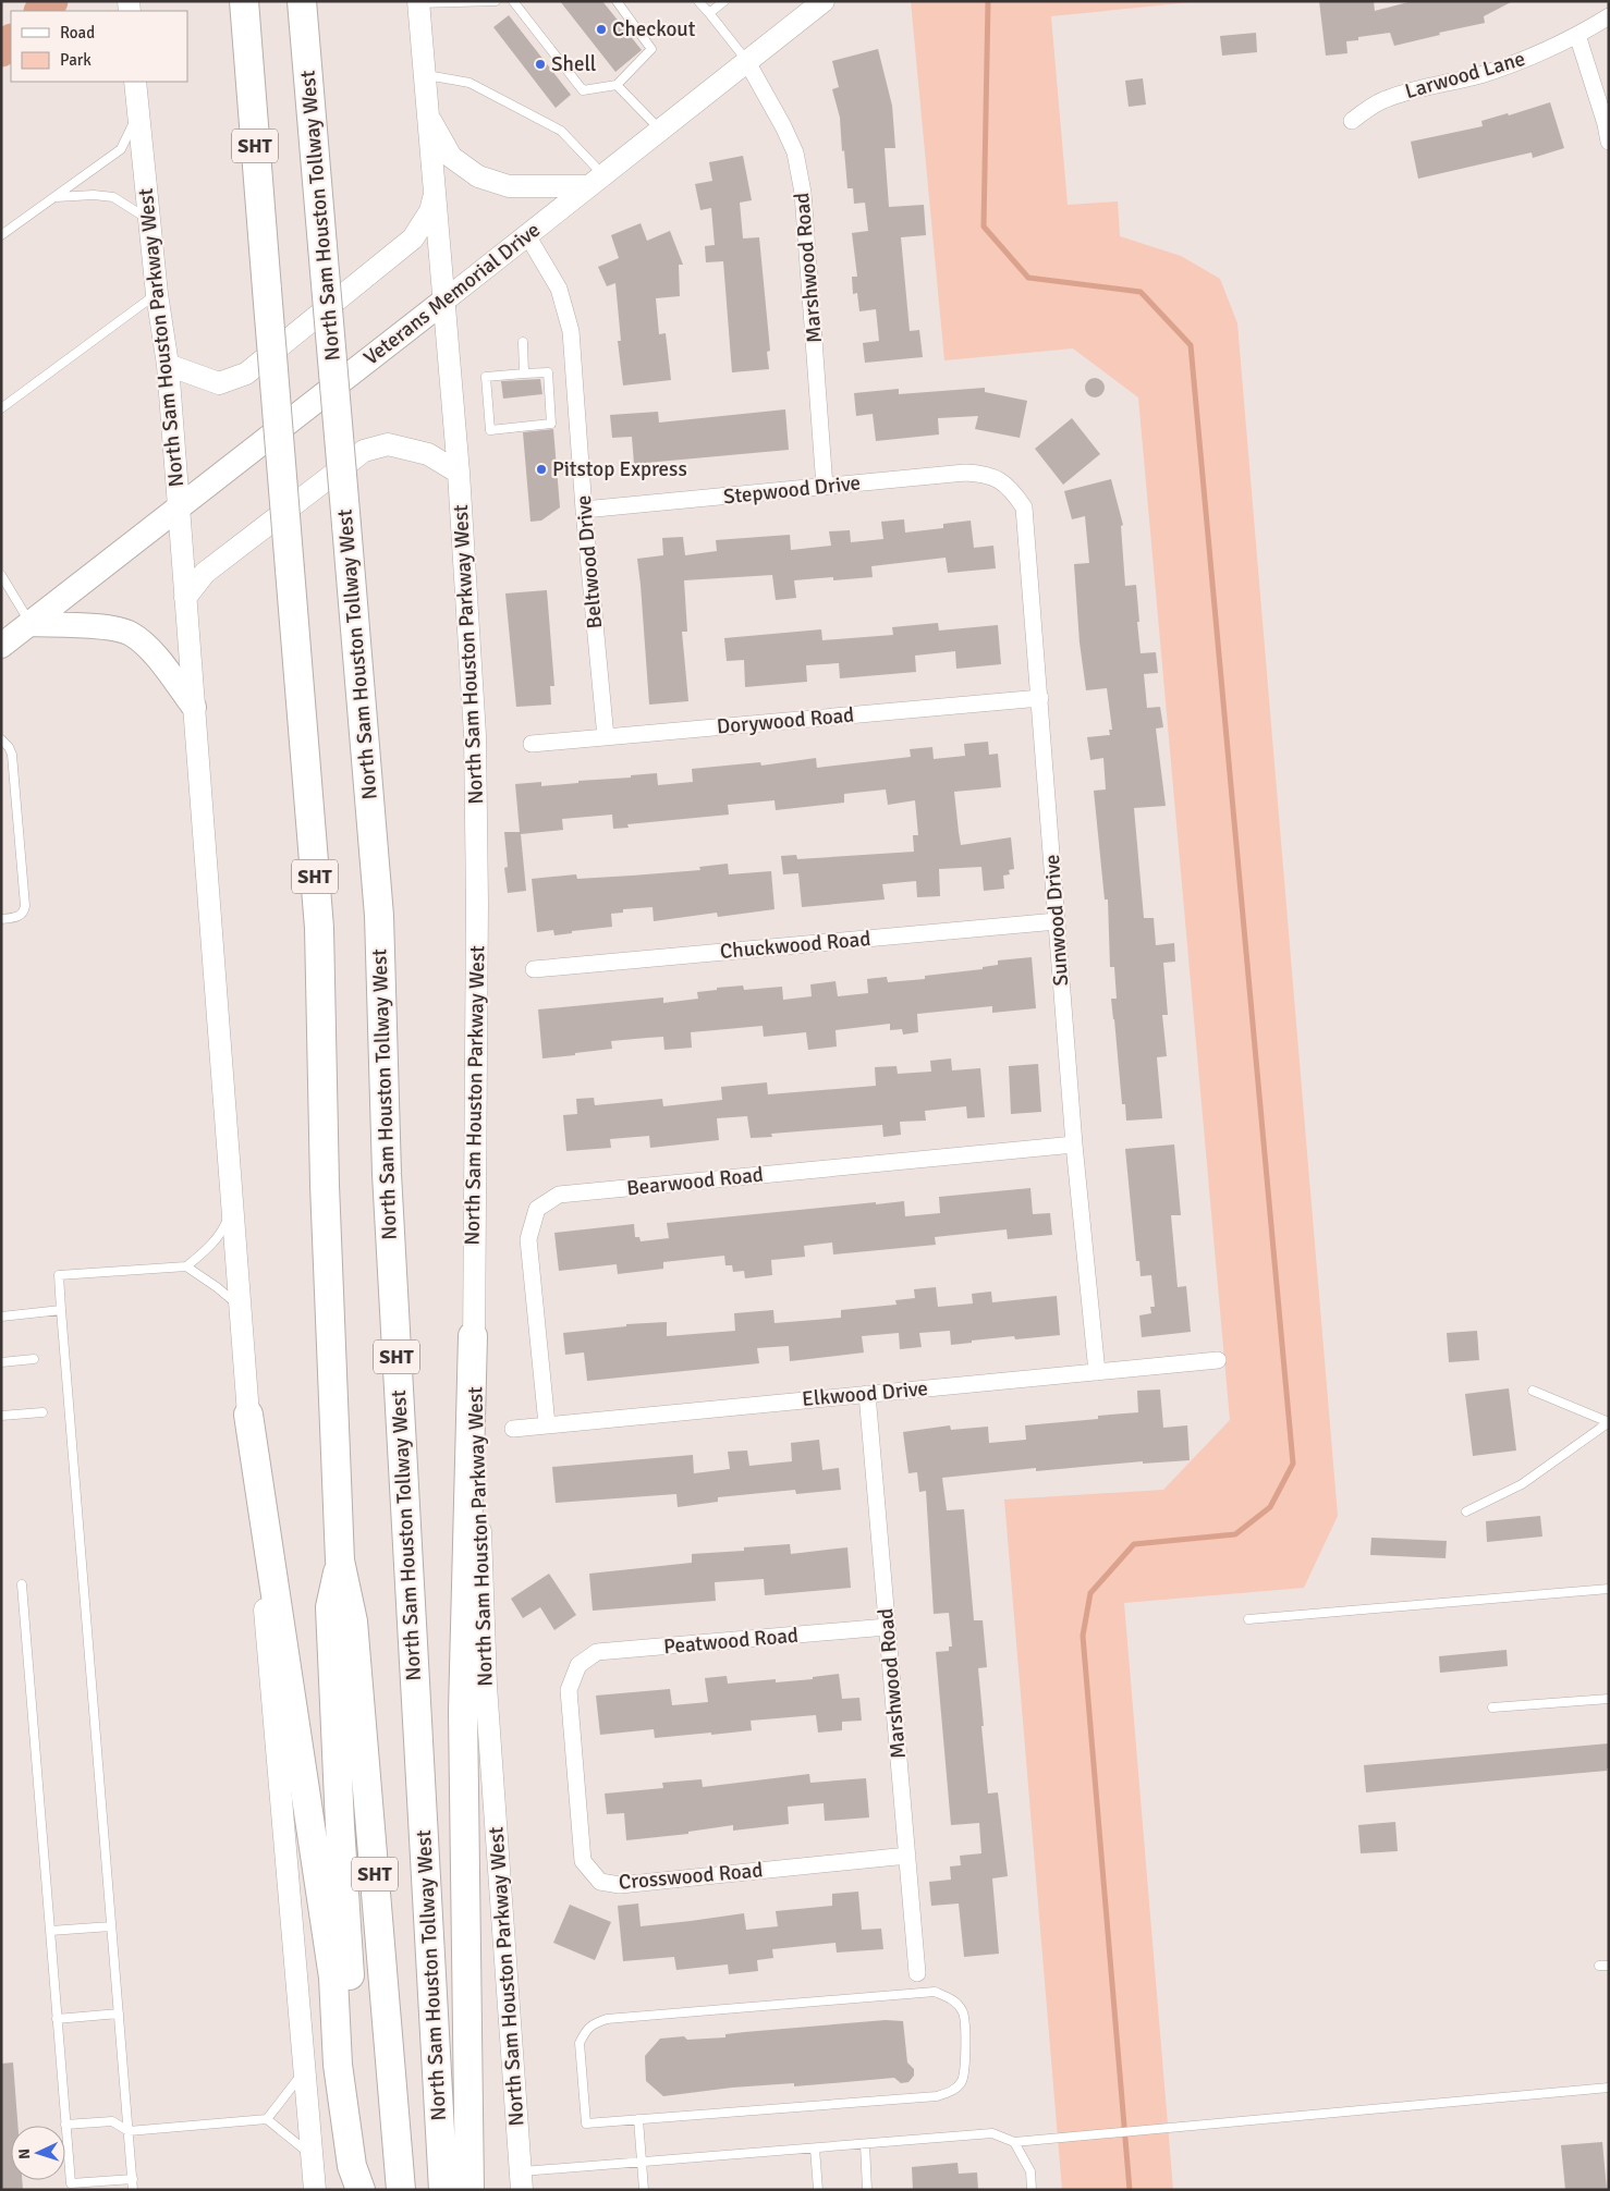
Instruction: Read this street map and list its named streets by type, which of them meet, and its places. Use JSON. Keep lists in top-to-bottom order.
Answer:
{
  "streets": {
    "highway": ["SHT", "North Sam Houston Tollway West"],
    "main road": ["Veterans Memorial Drive", "North Sam Houston Parkway West"],
    "street": [
      "Larwood Lane",
      "Marshwood Road",
      "Stepwood Drive",
      "Beltwood Drive",
      "Dorywood Road",
      "Sunwood Drive",
      "Chuckwood Road",
      "Bearwood Road",
      "Elkwood Drive",
      "Peatwood Road",
      "Crosswood Road"
    ]
  },
  "crossings": [
    ["Marshwood Road", "Veterans Memorial Drive"],
    ["Marshwood Road", "Stepwood Drive"],
    ["Marshwood Road", "Elkwood Drive"],
    ["Marshwood Road", "Peatwood Road"],
    ["Marshwood Road", "Crosswood Road"],
    ["Veterans Memorial Drive", "North Sam Houston Parkway West"],
    ["Veterans Memorial Drive", "Beltwood Drive"],
    ["Stepwood Drive", "Beltwood Drive"],
    ["Stepwood Drive", "Sunwood Drive"],
    ["Beltwood Drive", "Dorywood Road"],
    ["Dorywood Road", "Sunwood Drive"],
    ["Sunwood Drive", "Chuckwood Road"],
    ["Sunwood Drive", "Bearwood Road"],
    ["Sunwood Drive", "Elkwood Drive"],
    ["Bearwood Road", "Elkwood Drive"],
    ["Peatwood Road", "Crosswood Road"]
  ],
  "places": ["Checkout", "Shell", "Pitstop Express"],
  "legend": ["Road", "Park"],
  "north": "left"
}
